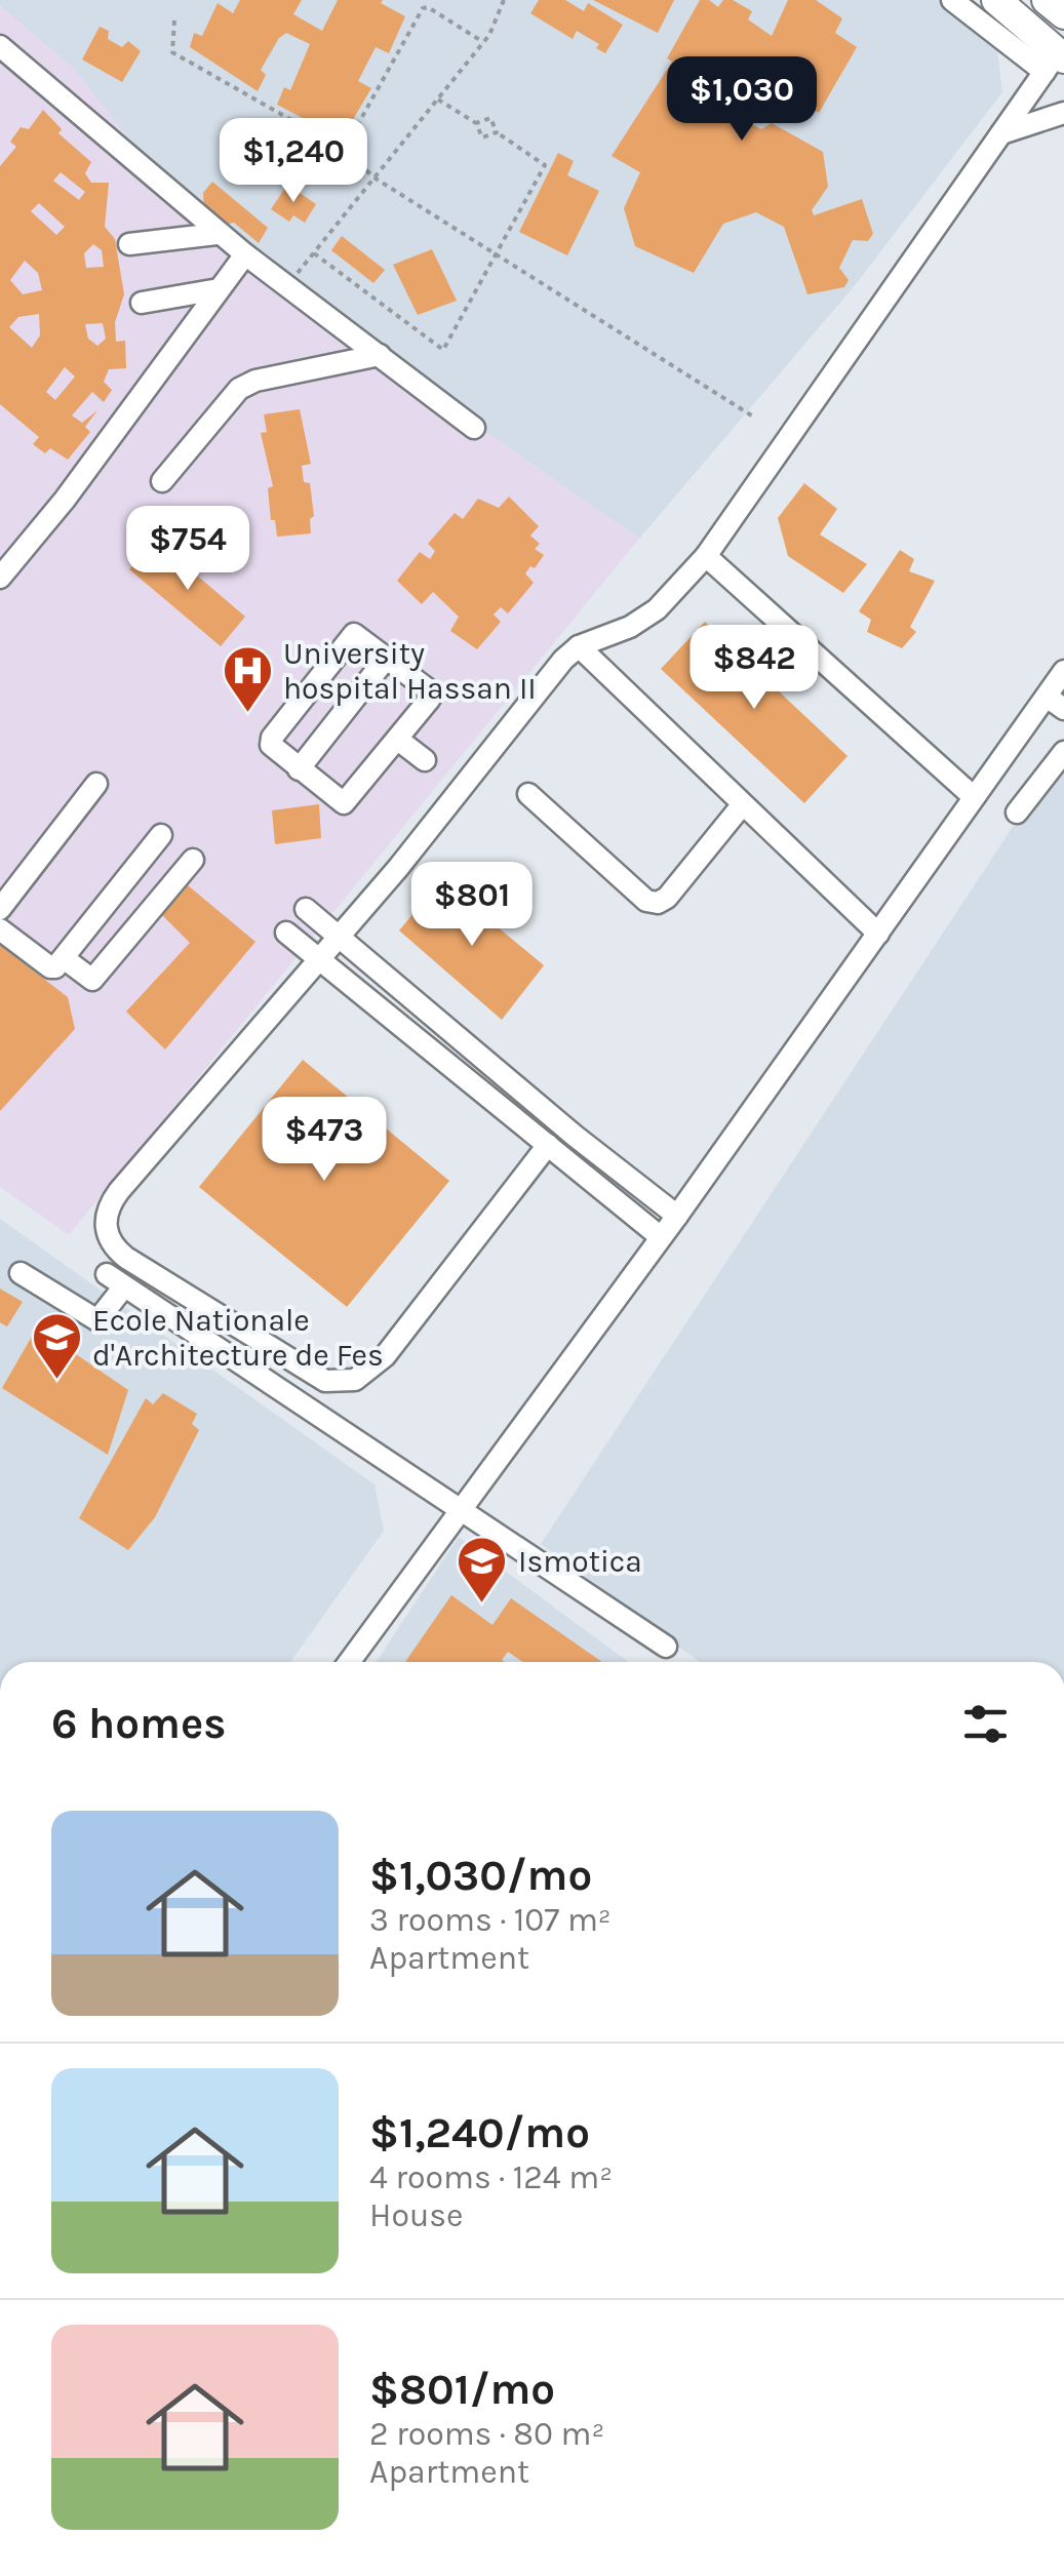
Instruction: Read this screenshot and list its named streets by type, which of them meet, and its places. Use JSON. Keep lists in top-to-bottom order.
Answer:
{
  "places": {
    "hospital": ["University hospital Hassan II"],
    "school or university": ["Ecole Nationale d'Architecture de Fes", "Ismotica"]
  },
  "page": {
    "price": [
      "$1,030",
      "$1,240",
      "$754",
      "$842",
      "$801",
      "$473"
    ],
    "heading": "6 homes",
    "list": [
      {
        "name": "$1,030/mo",
        "note": "3 rooms · 107 m² · Apartment"
      },
      {
        "name": "$1,240/mo",
        "note": "4 rooms · 124 m² · House"
      },
      {
        "name": "$801/mo",
        "note": "2 rooms · 80 m² · Apartment"
      }
    ]
  }
}
